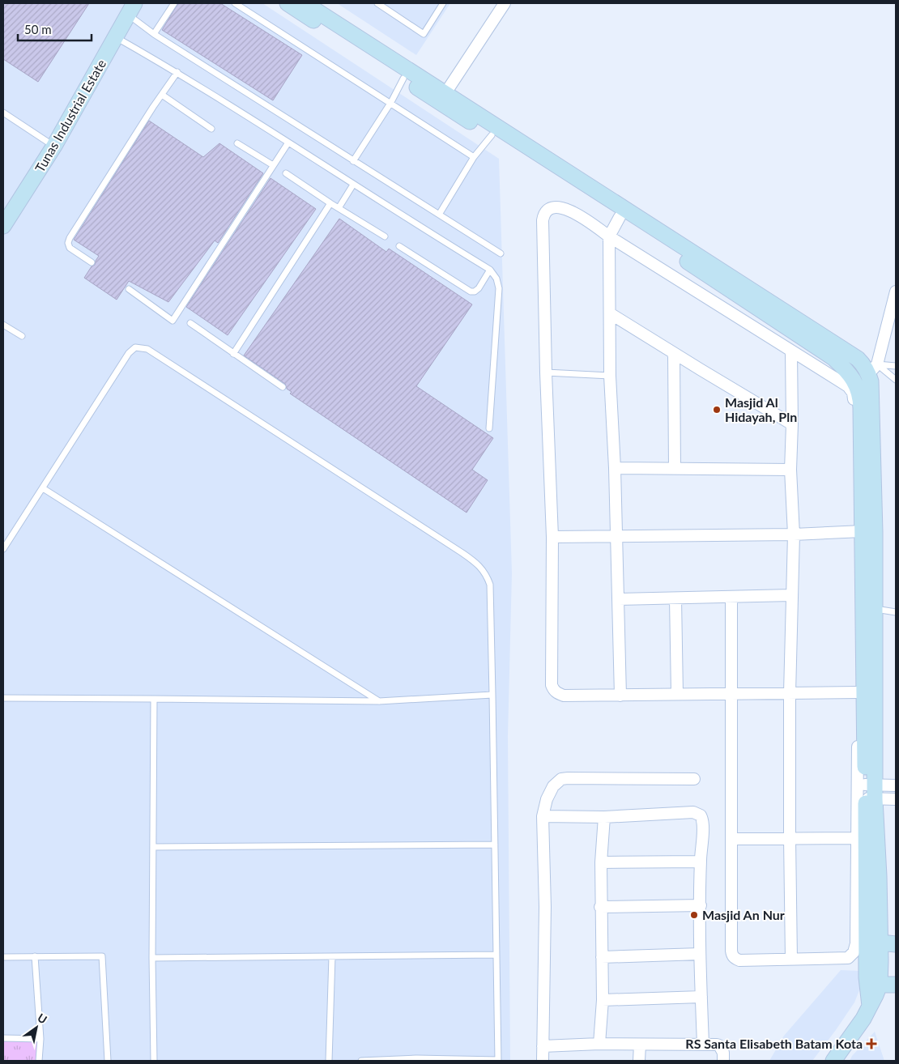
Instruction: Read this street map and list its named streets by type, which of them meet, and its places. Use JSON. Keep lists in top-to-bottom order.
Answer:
{
  "streets": {
    "main road": ["Tunas Industrial Estate"]
  },
  "places": {
    "other": ["Masjid Al Hidayah, Pln", "Masjid An Nur"],
    "health": ["RS Santa Elisabeth Batam Kota"]
  },
  "scale_bar": "50 m",
  "north": "top right"
}
